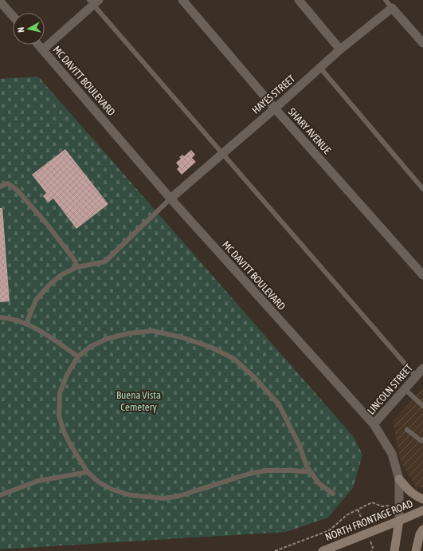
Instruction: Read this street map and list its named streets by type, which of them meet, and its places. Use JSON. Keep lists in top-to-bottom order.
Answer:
{
  "streets": {
    "main road": ["MC DAVITT BOULEVARD", "NORTH FRONTAGE ROAD"],
    "street": ["HAYES STREET", "SHARY AVENUE", "LINCOLN STREET"]
  },
  "crossings": [
    ["MC DAVITT BOULEVARD", "HAYES STREET"],
    ["MC DAVITT BOULEVARD", "LINCOLN STREET"],
    ["MC DAVITT BOULEVARD", "NORTH FRONTAGE ROAD"],
    ["HAYES STREET", "SHARY AVENUE"]
  ],
  "parks": ["Buena Vista Cemetery"],
  "north": "left"
}
